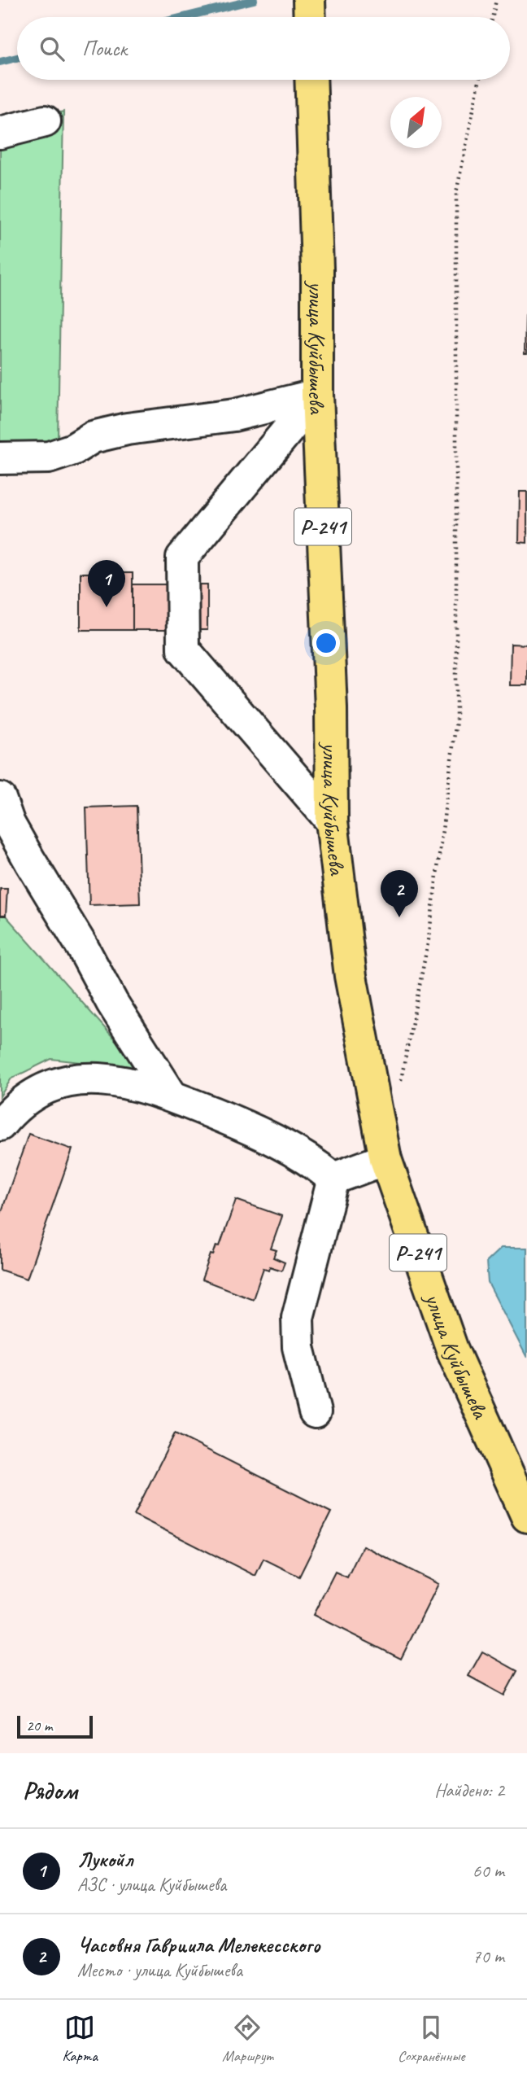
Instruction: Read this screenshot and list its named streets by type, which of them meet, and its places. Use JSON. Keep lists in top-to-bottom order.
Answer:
{
  "streets": {
    "highway": ["улица Куйбышева", "Р-241"]
  },
  "scale_bar": "20 m",
  "north": "top right",
  "page": {
    "search": "Поиск",
    "pins": ["1", "2"],
    "scale": "20 m",
    "heading": ["Рядом", "Найдено: 2"],
    "list": [
      {
        "mark": "1",
        "name": "Лукойл",
        "note": "АЗС · улица Куйбышева",
        "value": "60 m"
      },
      {
        "mark": "2",
        "name": "Часовня Гавриила Мелекесского",
        "note": "Место · улица Куйбышева",
        "value": "70 m"
      }
    ],
    "nav": ["Карта", "Маршрут", "Сохранённые"]
  }
}
